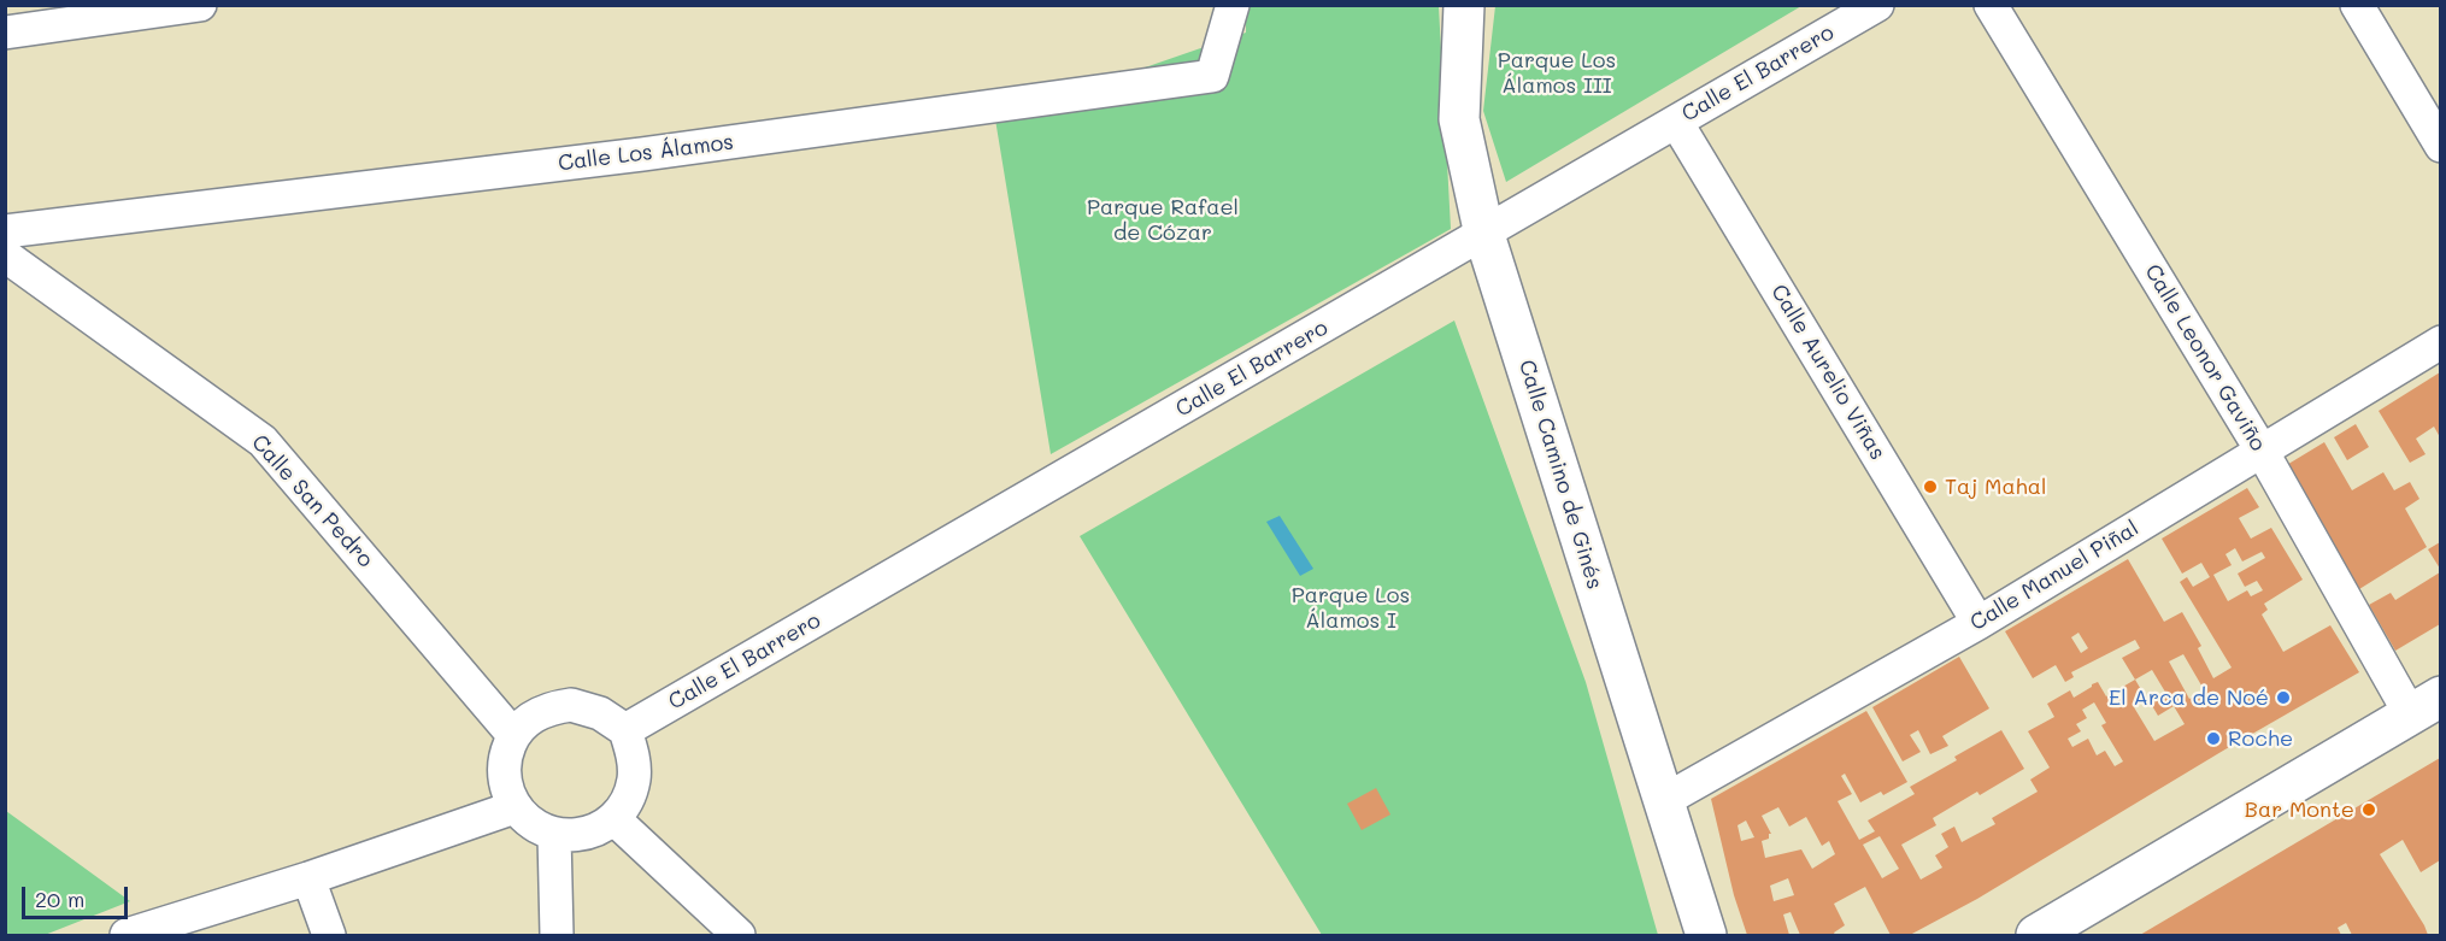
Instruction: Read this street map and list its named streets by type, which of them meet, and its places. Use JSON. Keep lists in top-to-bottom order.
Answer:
{
  "streets": {
    "street": [
      "Calle El Barrero",
      "Calle Los Álamos",
      "Calle Leonor Gaviño",
      "Calle Aurelio Viñas",
      "Calle Camino de Ginés",
      "Calle San Pedro",
      "Calle Manuel Piñal"
    ]
  },
  "crossings": [
    ["Calle El Barrero", "Calle Aurelio Viñas"],
    ["Calle El Barrero", "Calle Camino de Ginés"],
    ["Calle El Barrero", "Calle San Pedro"],
    ["Calle Leonor Gaviño", "Calle Manuel Piñal"],
    ["Calle Aurelio Viñas", "Calle Manuel Piñal"],
    ["Calle Camino de Ginés", "Calle Manuel Piñal"]
  ],
  "parks": ["Parque Los Álamos III", "Parque Rafael de Cózar", "Parque Los Álamos I"],
  "places": [
    "Taj Mahal",
    "El Arca de Noé",
    "Roche",
    "Bar Monte"
  ],
  "scale_bar": "20 m"
}
